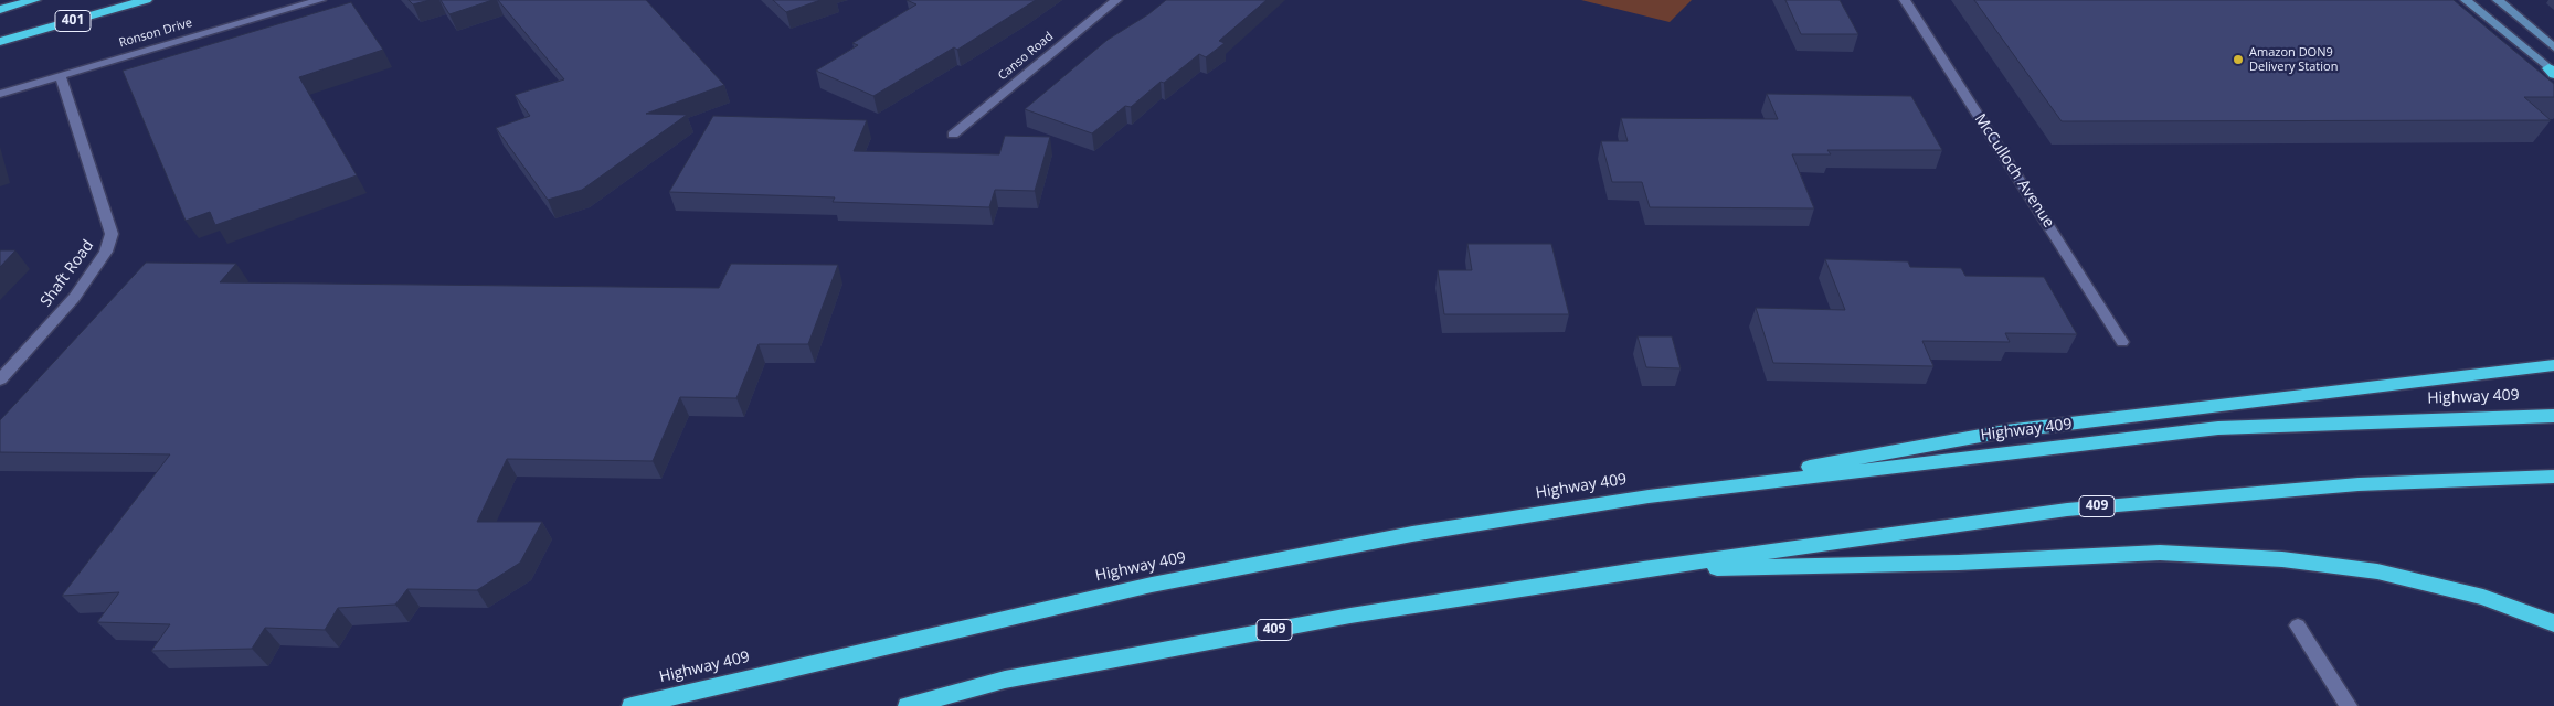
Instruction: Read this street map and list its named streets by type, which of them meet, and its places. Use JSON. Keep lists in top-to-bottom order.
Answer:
{
  "streets": {
    "highway": ["401", "Highway 409", "409"],
    "street": [
      "Ronson Drive",
      "Canso Road",
      "McCulloch Avenue",
      "Shaft Road"
    ]
  },
  "crossings": [
    ["Ronson Drive", "Shaft Road"]
  ],
  "places": ["Amazon DON9 Delivery Station"]
}
